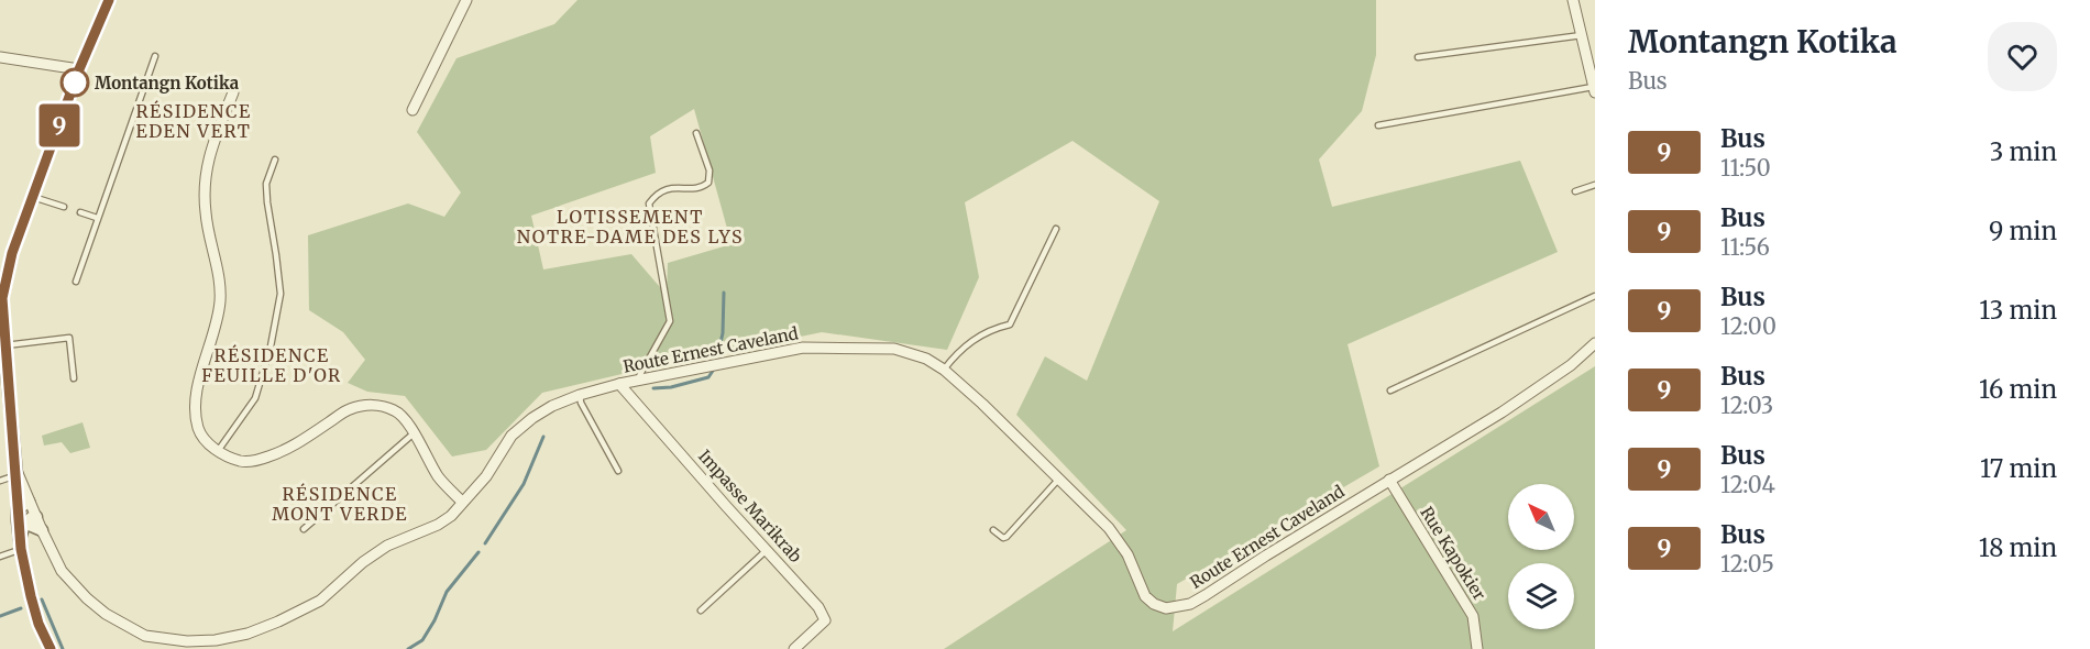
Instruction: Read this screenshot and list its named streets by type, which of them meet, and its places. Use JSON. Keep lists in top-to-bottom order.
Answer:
{
  "streets": {
    "street": ["Route Ernest Caveland", "Impasse Marikrab", "Rue Kapokier"]
  },
  "crossings": [
    ["Route Ernest Caveland", "Impasse Marikrab"],
    ["Route Ernest Caveland", "Rue Kapokier"]
  ],
  "districts": [
    "RÉSIDENCE EDEN VERT",
    "LOTISSEMENT NOTRE-DAME DES LYS",
    "RÉSIDENCE FEUILLE D'OR",
    "RÉSIDENCE MONT VERDE"
  ],
  "places": ["Montangn Kotika"],
  "lines": ["bus line 9"],
  "north": "top left",
  "page": {
    "on_map": "9",
    "heading": ["Montangn Kotika", "Bus"],
    "list": [
      {
        "mark": "9",
        "name": "Bus",
        "note": "11:50",
        "value": "3 min"
      },
      {
        "mark": "9",
        "name": "Bus",
        "note": "11:56",
        "value": "9 min"
      },
      {
        "mark": "9",
        "name": "Bus",
        "note": "12:00",
        "value": "13 min"
      },
      {
        "mark": "9",
        "name": "Bus",
        "note": "12:03",
        "value": "16 min"
      },
      {
        "mark": "9",
        "name": "Bus",
        "note": "12:04",
        "value": "17 min"
      },
      {
        "mark": "9",
        "name": "Bus",
        "note": "12:05",
        "value": "18 min"
      }
    ]
  }
}
